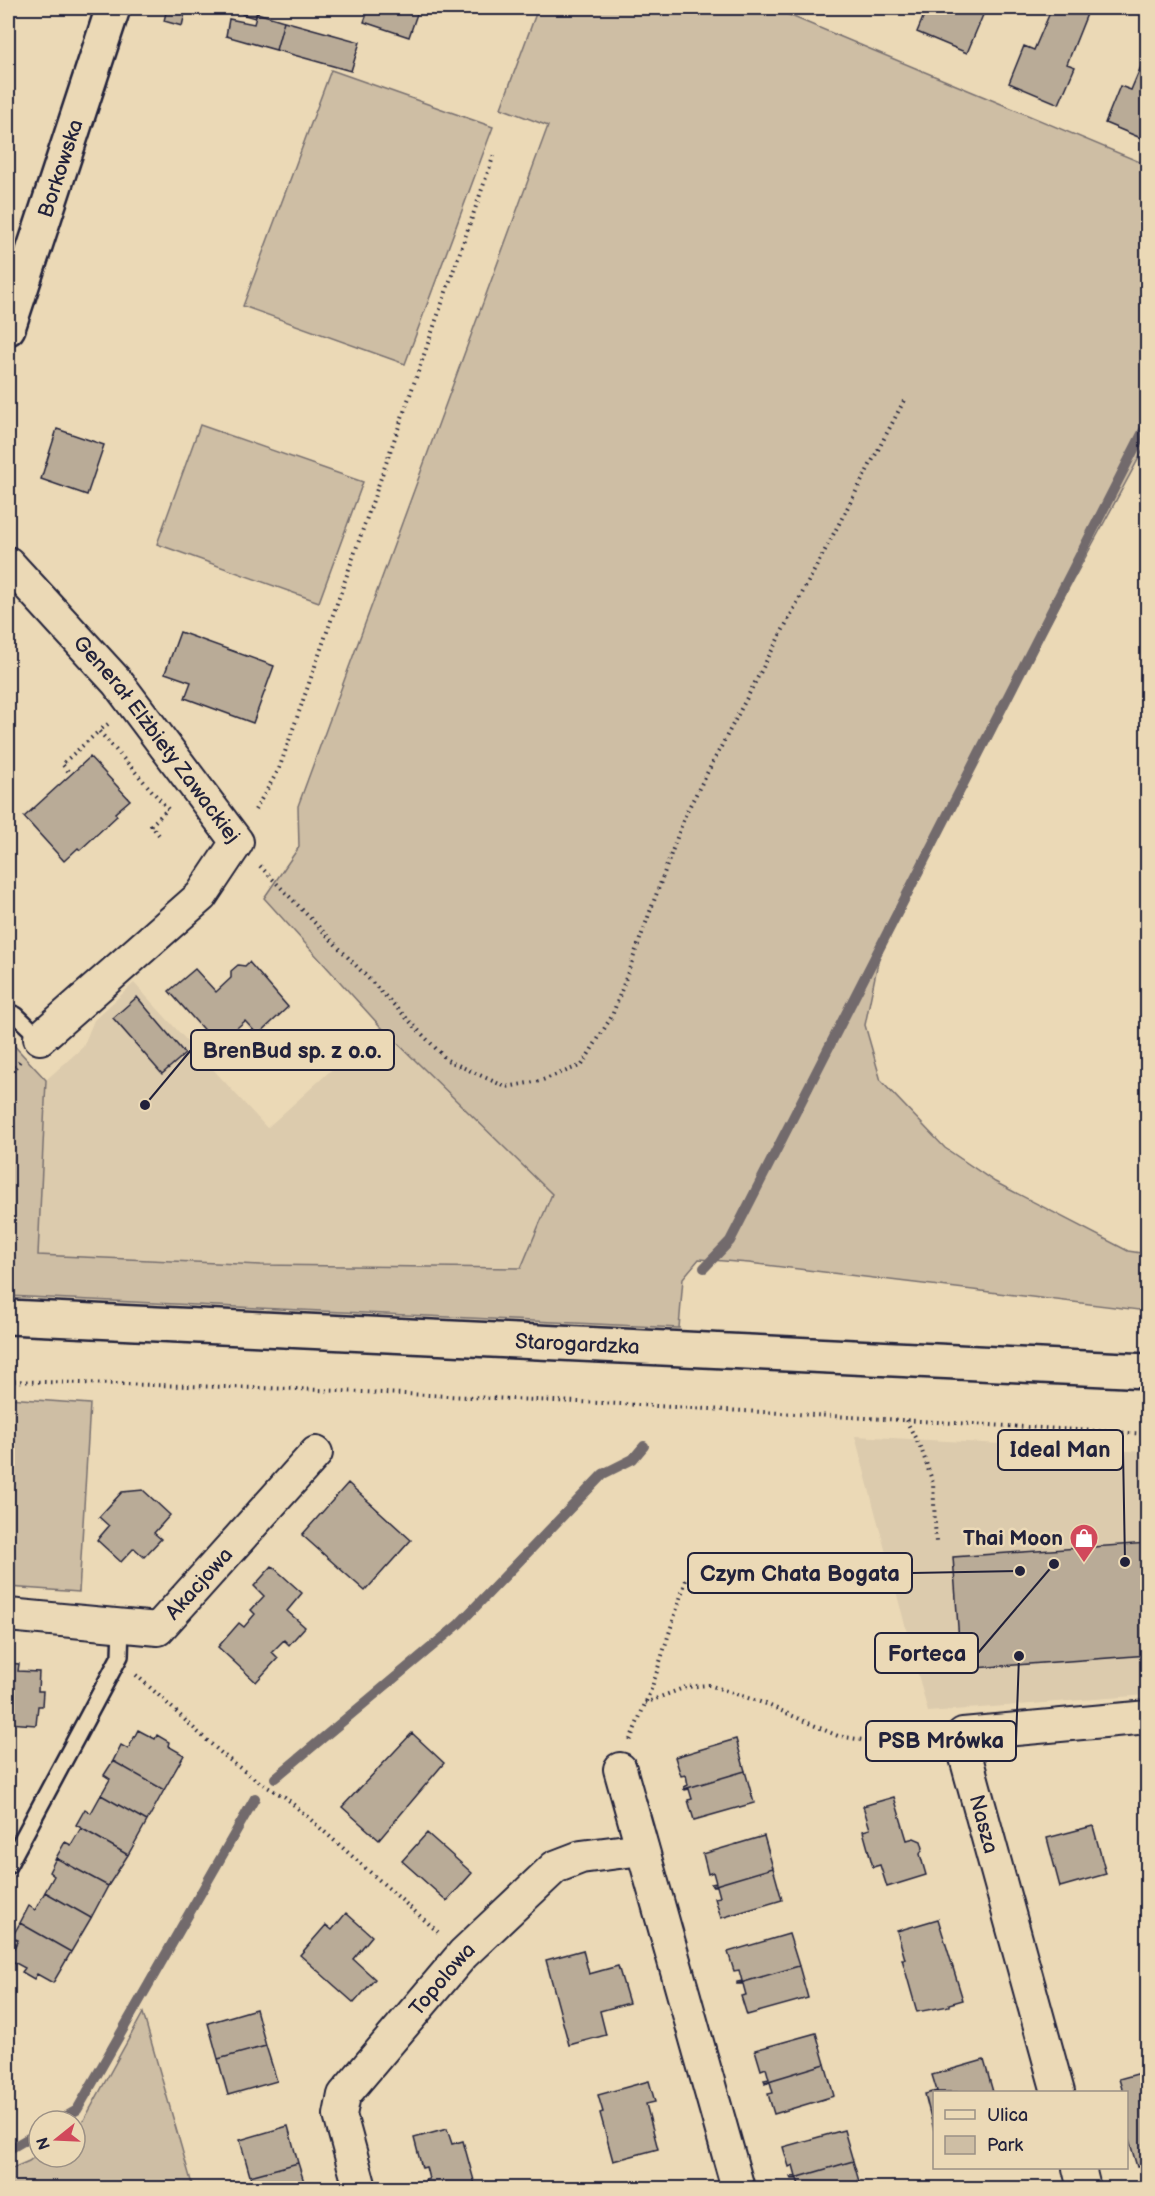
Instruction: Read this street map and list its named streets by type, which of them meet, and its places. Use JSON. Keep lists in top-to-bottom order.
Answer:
{
  "streets": {
    "main road": ["Borkowska", "Starogardzka"],
    "street": [
      "Generał Elżbiety Zawackiej",
      "Akacjowa",
      "Nasza",
      "Topolowa"
    ]
  },
  "places": {
    "other": [
      "BrenBud sp. z o.o.",
      "Ideal Man",
      "Forteca",
      "Czym Chata Bogata",
      "PSB Mrówka"
    ],
    "shop": ["Thai Moon"]
  },
  "legend": ["Ulica", "Park"],
  "north": "left"
}
